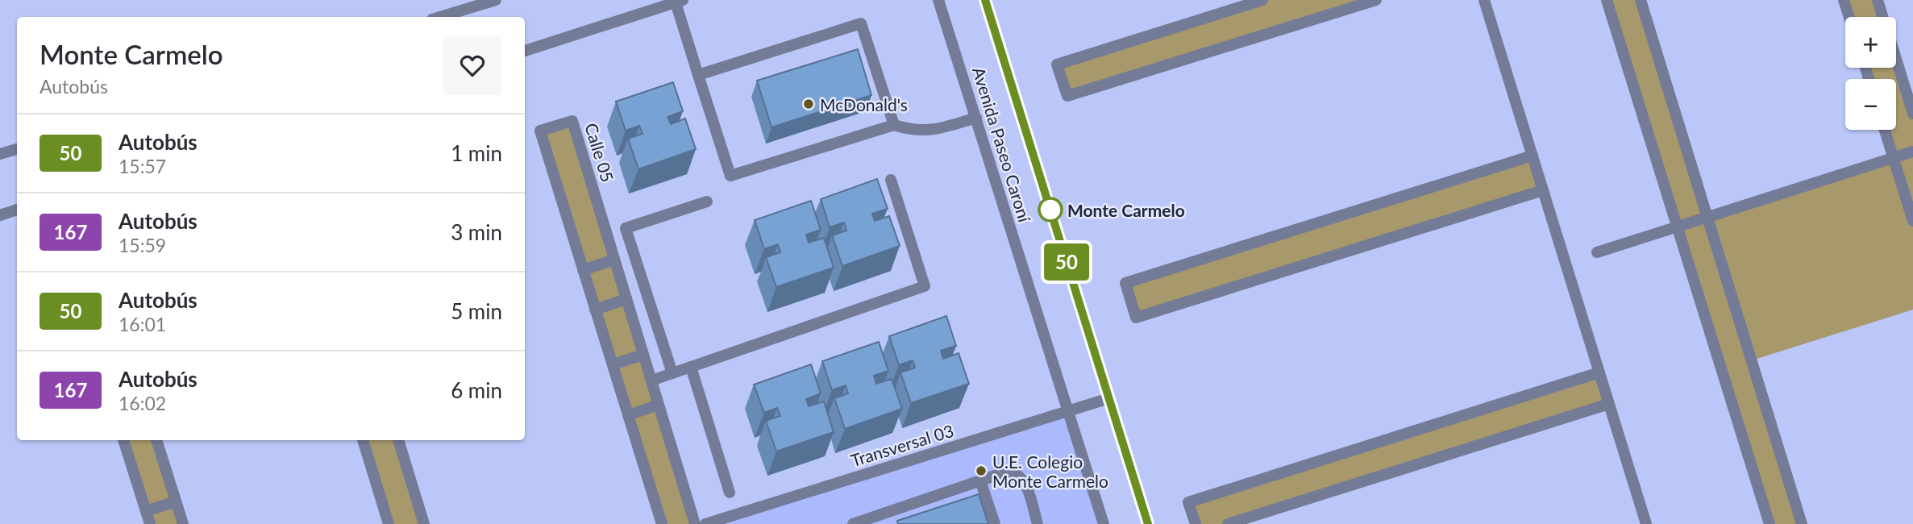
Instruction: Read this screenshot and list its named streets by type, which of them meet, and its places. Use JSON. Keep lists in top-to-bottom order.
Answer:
{
  "streets": {
    "street": ["Avenida Paseo Caroní", "Calle 05", "Transversal 03"]
  },
  "crossings": [
    ["Avenida Paseo Caroní", "Transversal 03"]
  ],
  "places": ["McDonald's", "Monte Carmelo", "U.E. Colegio Monte Carmelo"],
  "lines": ["bus line 50"],
  "page": {
    "on_map": "50",
    "map_buttons": ["+", "−"],
    "heading": ["Monte Carmelo", "Autobús"],
    "list": [
      {
        "mark": "50",
        "name": "Autobús",
        "note": "15:57",
        "value": "1 min"
      },
      {
        "mark": "167",
        "name": "Autobús",
        "note": "15:59",
        "value": "3 min"
      },
      {
        "mark": "50",
        "name": "Autobús",
        "note": "16:01",
        "value": "5 min"
      },
      {
        "mark": "167",
        "name": "Autobús",
        "note": "16:02",
        "value": "6 min"
      }
    ]
  }
}
